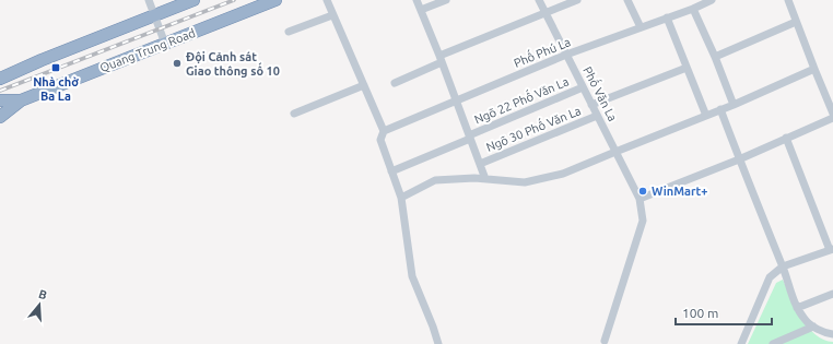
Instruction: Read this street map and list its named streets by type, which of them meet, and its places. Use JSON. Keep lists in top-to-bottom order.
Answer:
{
  "streets": {
    "highway": ["Quang Trung Road"],
    "street": [
      "Phố Phú La",
      "Phố Văn La",
      "Ngõ 22 Phố Văn La",
      "Ngõ 30 Phố Văn La"
    ]
  },
  "crossings": [
    ["Phố Phú La", "Phố Văn La"],
    ["Phố Văn La", "Ngõ 22 Phố Văn La"],
    ["Phố Văn La", "Ngõ 30 Phố Văn La"]
  ],
  "places": {
    "other": ["Đội Cảnh sát Giao thông số 10", "WinMart+"],
    "transit": ["Nhà chờ Ba La"]
  },
  "scale_bar": "100 m",
  "north": "top"
}
